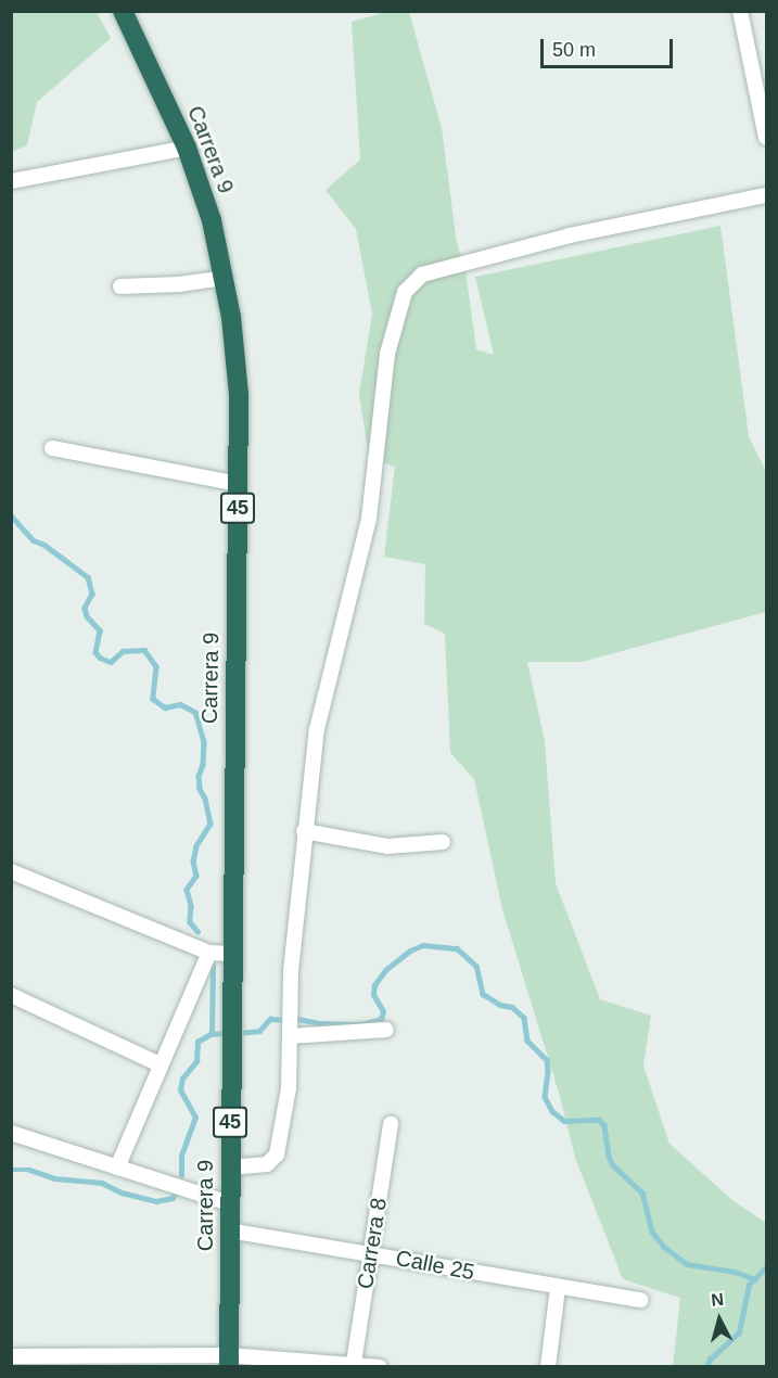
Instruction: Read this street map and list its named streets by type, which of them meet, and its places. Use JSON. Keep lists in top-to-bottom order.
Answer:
{
  "streets": {
    "highway": ["Carrera 9", "45"],
    "street": ["Carrera 8", "Calle 25"]
  },
  "crossings": [
    ["Carrera 9", "Calle 25"],
    ["Carrera 8", "Calle 25"]
  ],
  "scale_bar": "50 m",
  "north": "top"
}
